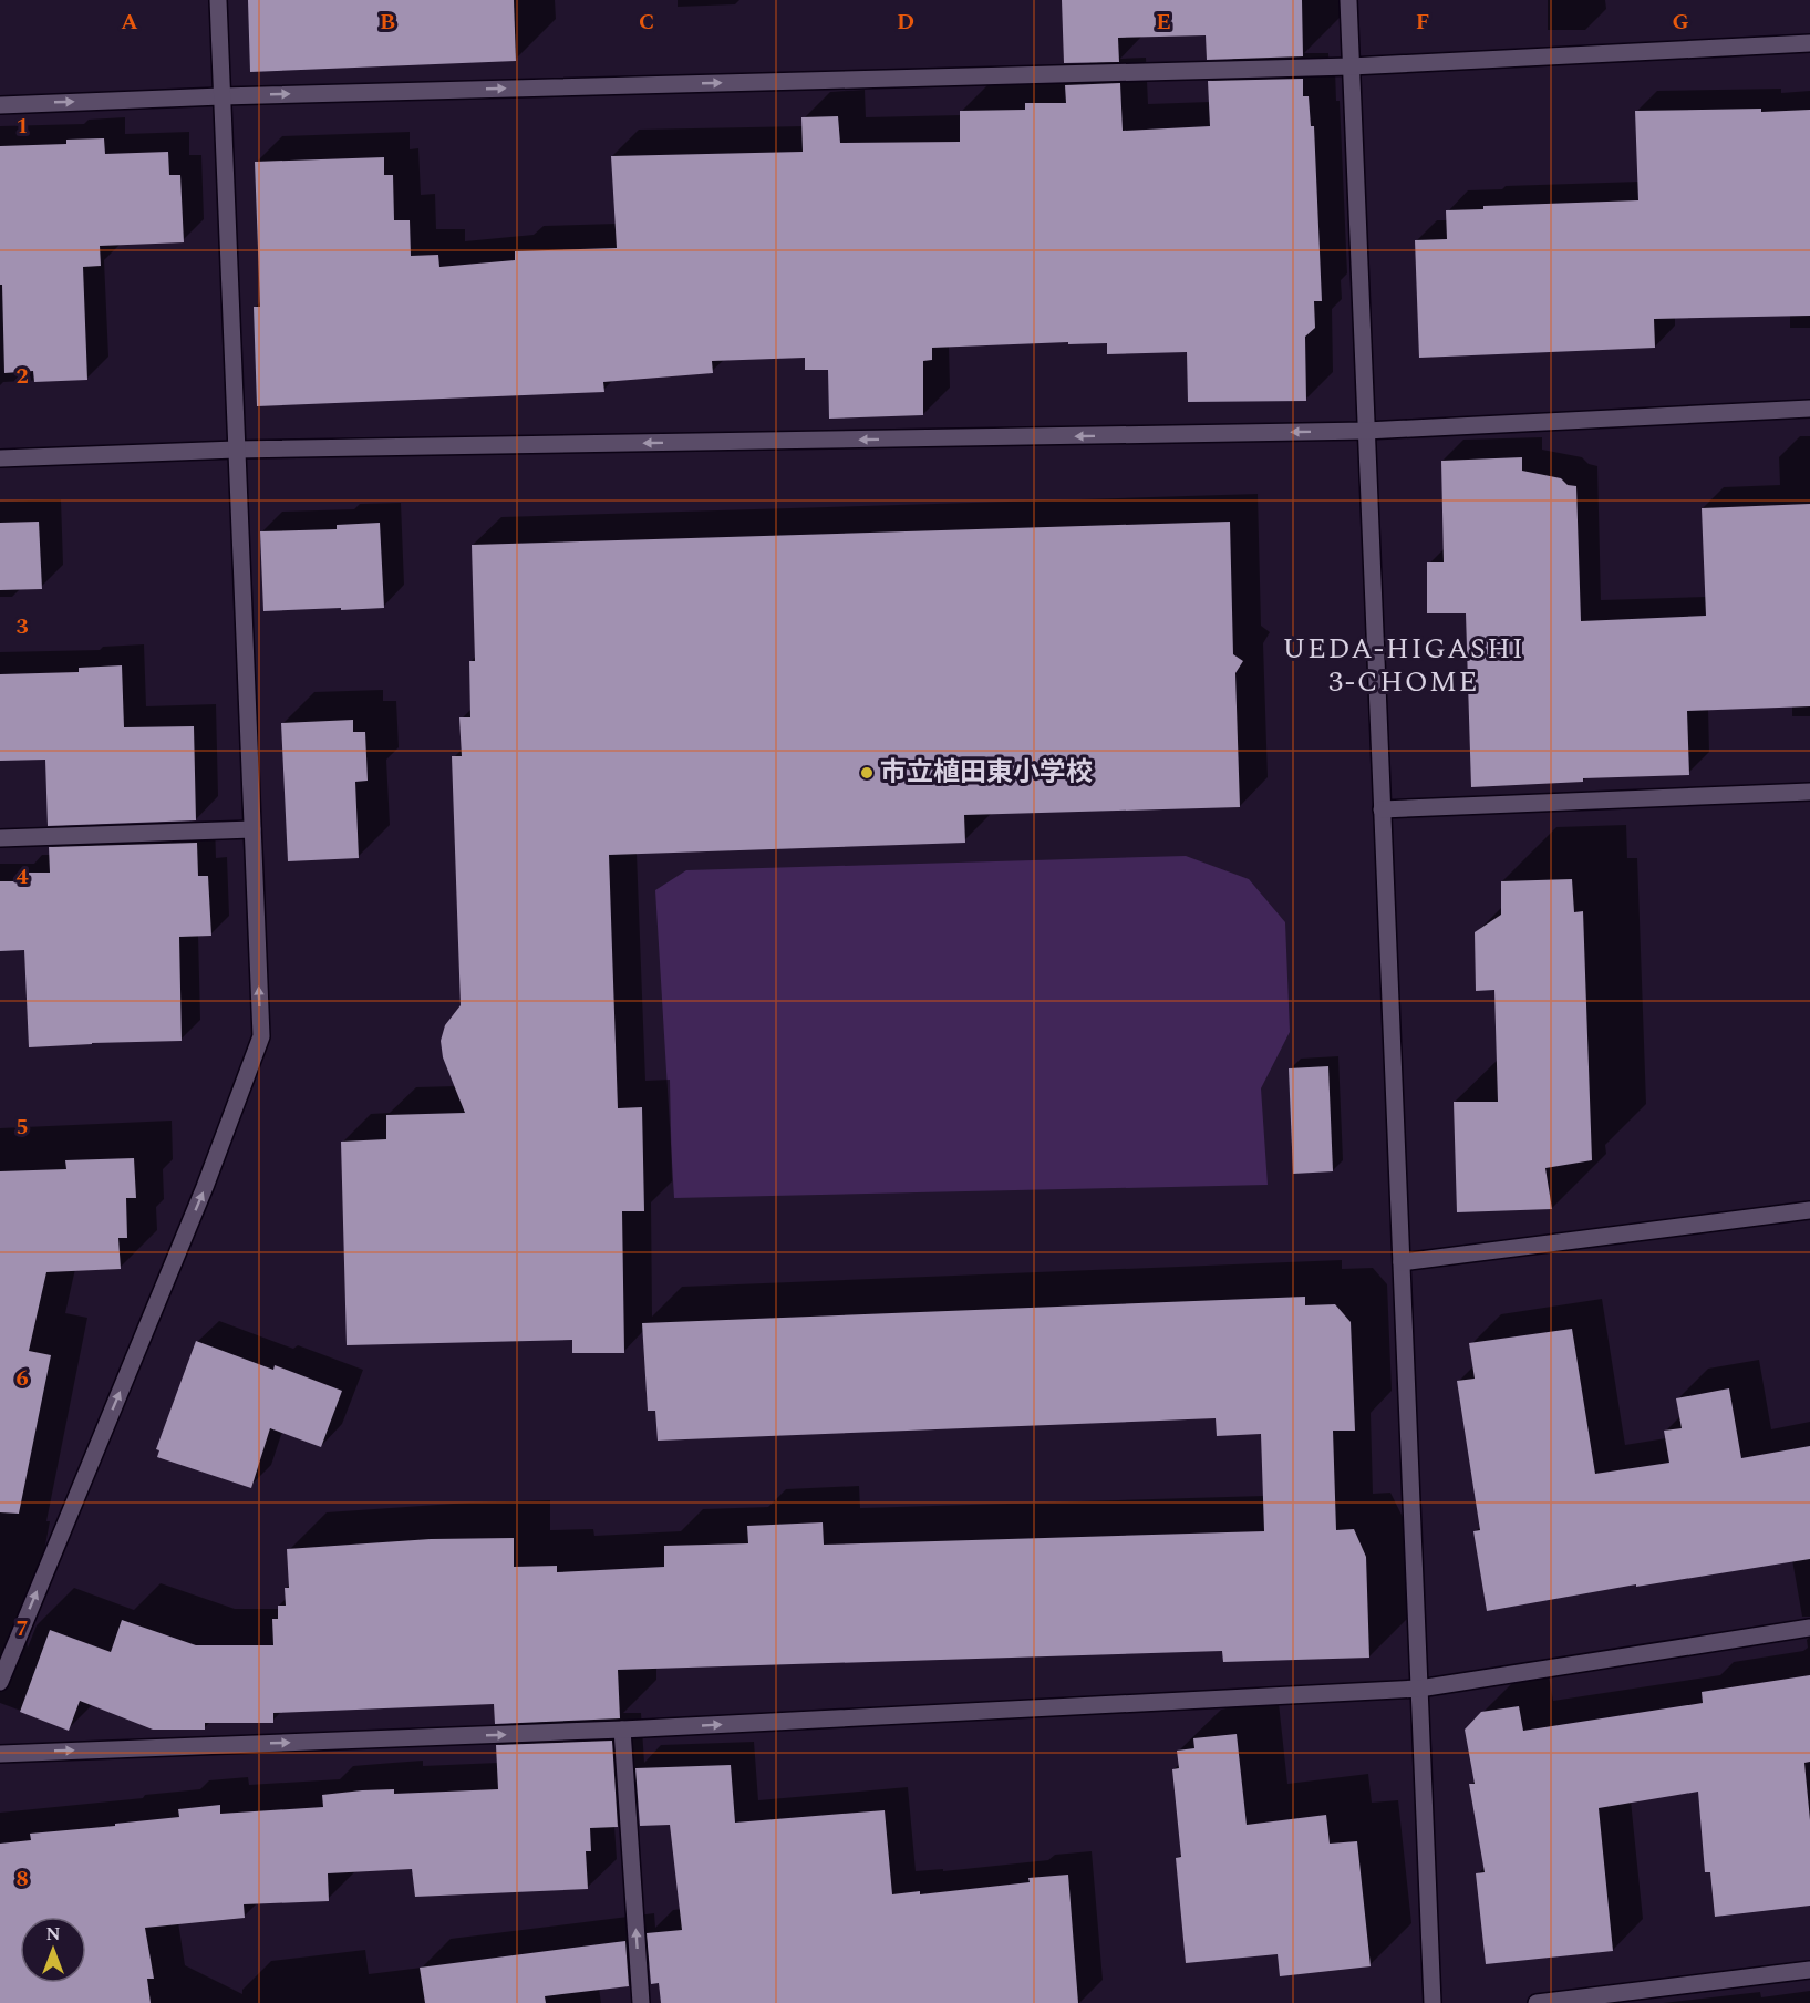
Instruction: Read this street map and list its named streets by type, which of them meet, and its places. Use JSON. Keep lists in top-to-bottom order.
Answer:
{
  "districts": ["UEDA-HIGASHI 3-CHOME"],
  "places": ["市立植田東小学校"],
  "north": "top",
  "grid": {
    "columns": [
      "A",
      "B",
      "C",
      "D",
      "E",
      "F",
      "G"
    ],
    "rows": [
      "1",
      "2",
      "3",
      "4",
      "5",
      "6",
      "7",
      "8"
    ]
  }
}
